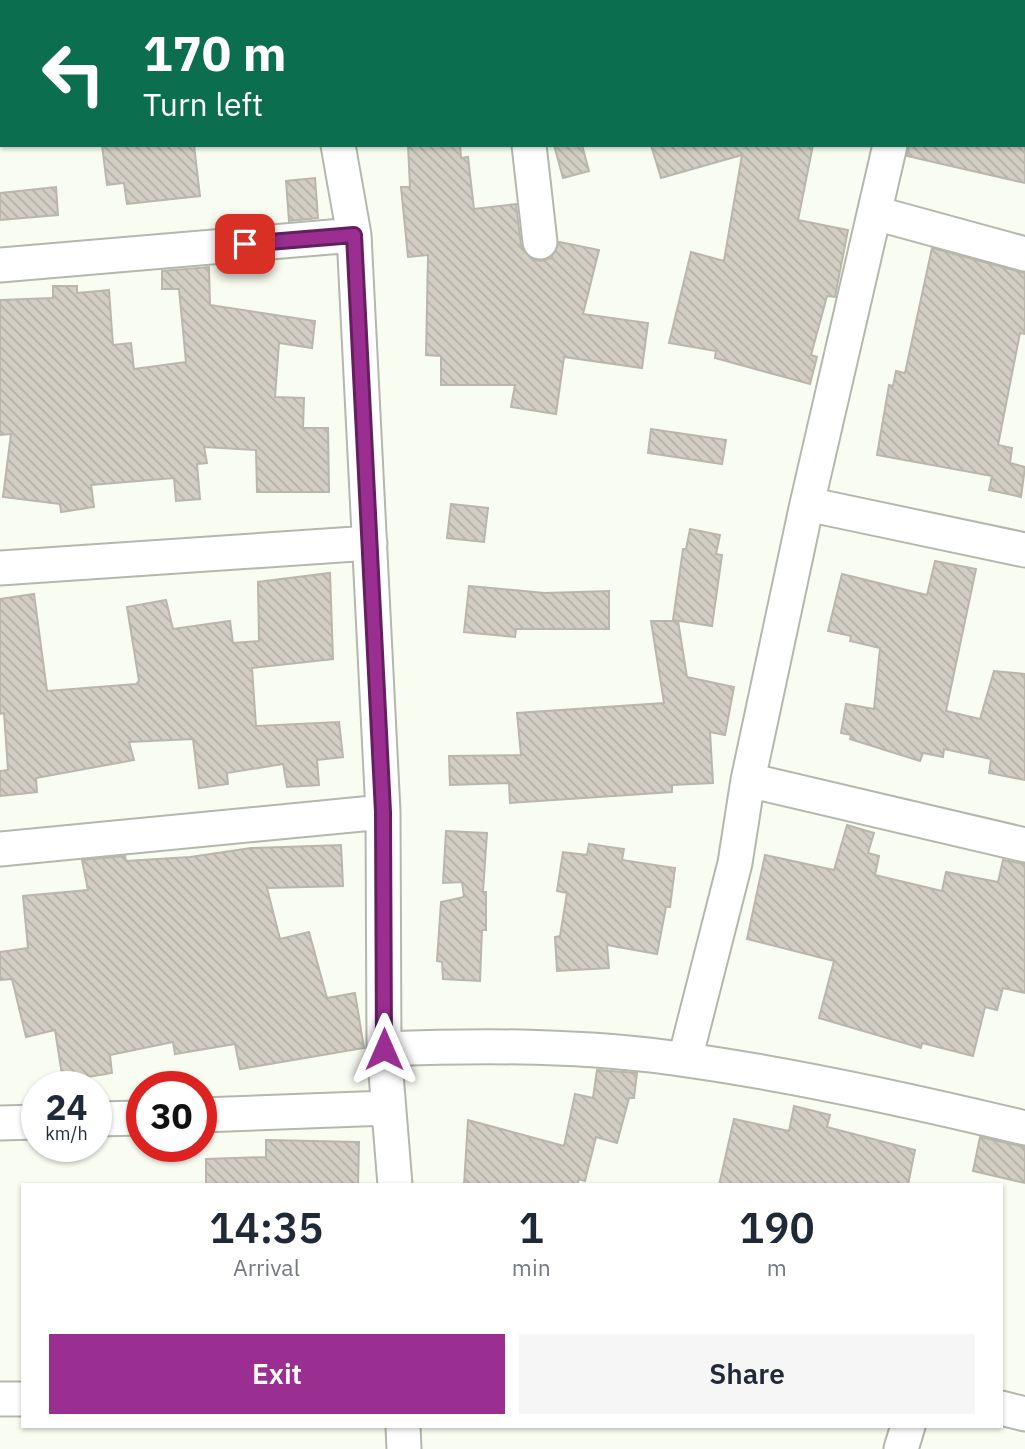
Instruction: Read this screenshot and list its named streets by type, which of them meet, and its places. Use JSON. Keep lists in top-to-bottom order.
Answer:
{
  "page": {
    "turn": ["170 m", "Turn left"],
    "speed": "24 km/h",
    "limit": "30",
    "eta": [
      "14:35",
      "Arrival",
      "1",
      "min",
      "190",
      "m"
    ],
    "buttons": ["Exit", "Share"]
  }
}
